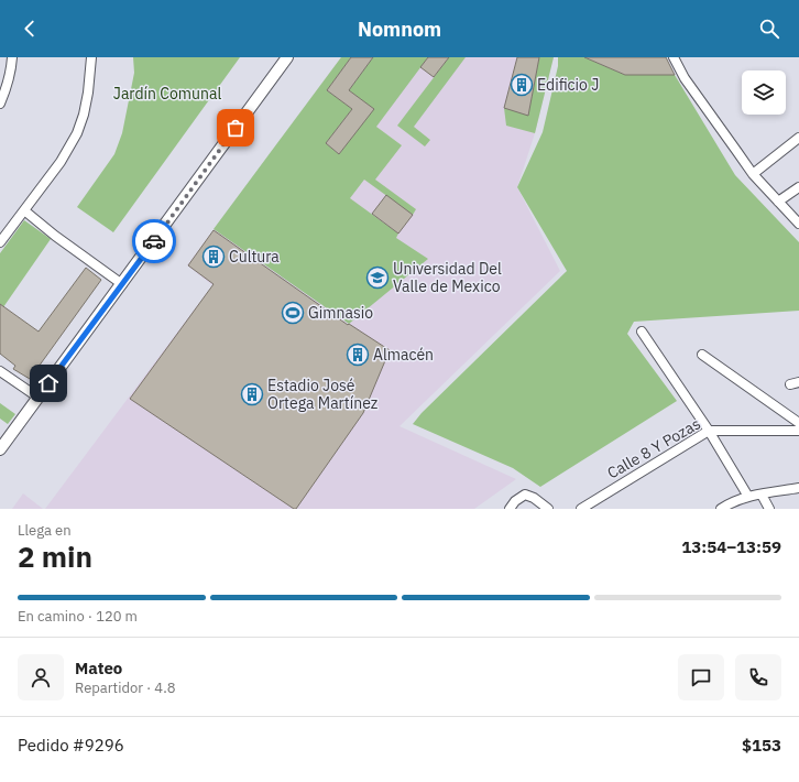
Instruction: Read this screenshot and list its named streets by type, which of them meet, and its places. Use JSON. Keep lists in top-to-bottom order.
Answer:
{
  "streets": {
    "street": ["Calle 8 Y Pozas"]
  },
  "parks": ["Jardín Comunal"],
  "places": {
    "building": [
      "Edificio J",
      "Cultura",
      "Almacén",
      "Estadio José Ortega Martínez"
    ],
    "school or university": ["Universidad Del Valle de Mexico"],
    "sports": ["Gimnasio"]
  },
  "page": {
    "header": "Nomnom",
    "heading": ["2 min", "Llega en", "13:54–13:59"],
    "panel": [
      "Mateo",
      "Repartidor · 4.8",
      "Pedido #9296",
      "$153"
    ],
    "bar": "En camino · 120 m"
  }
}
